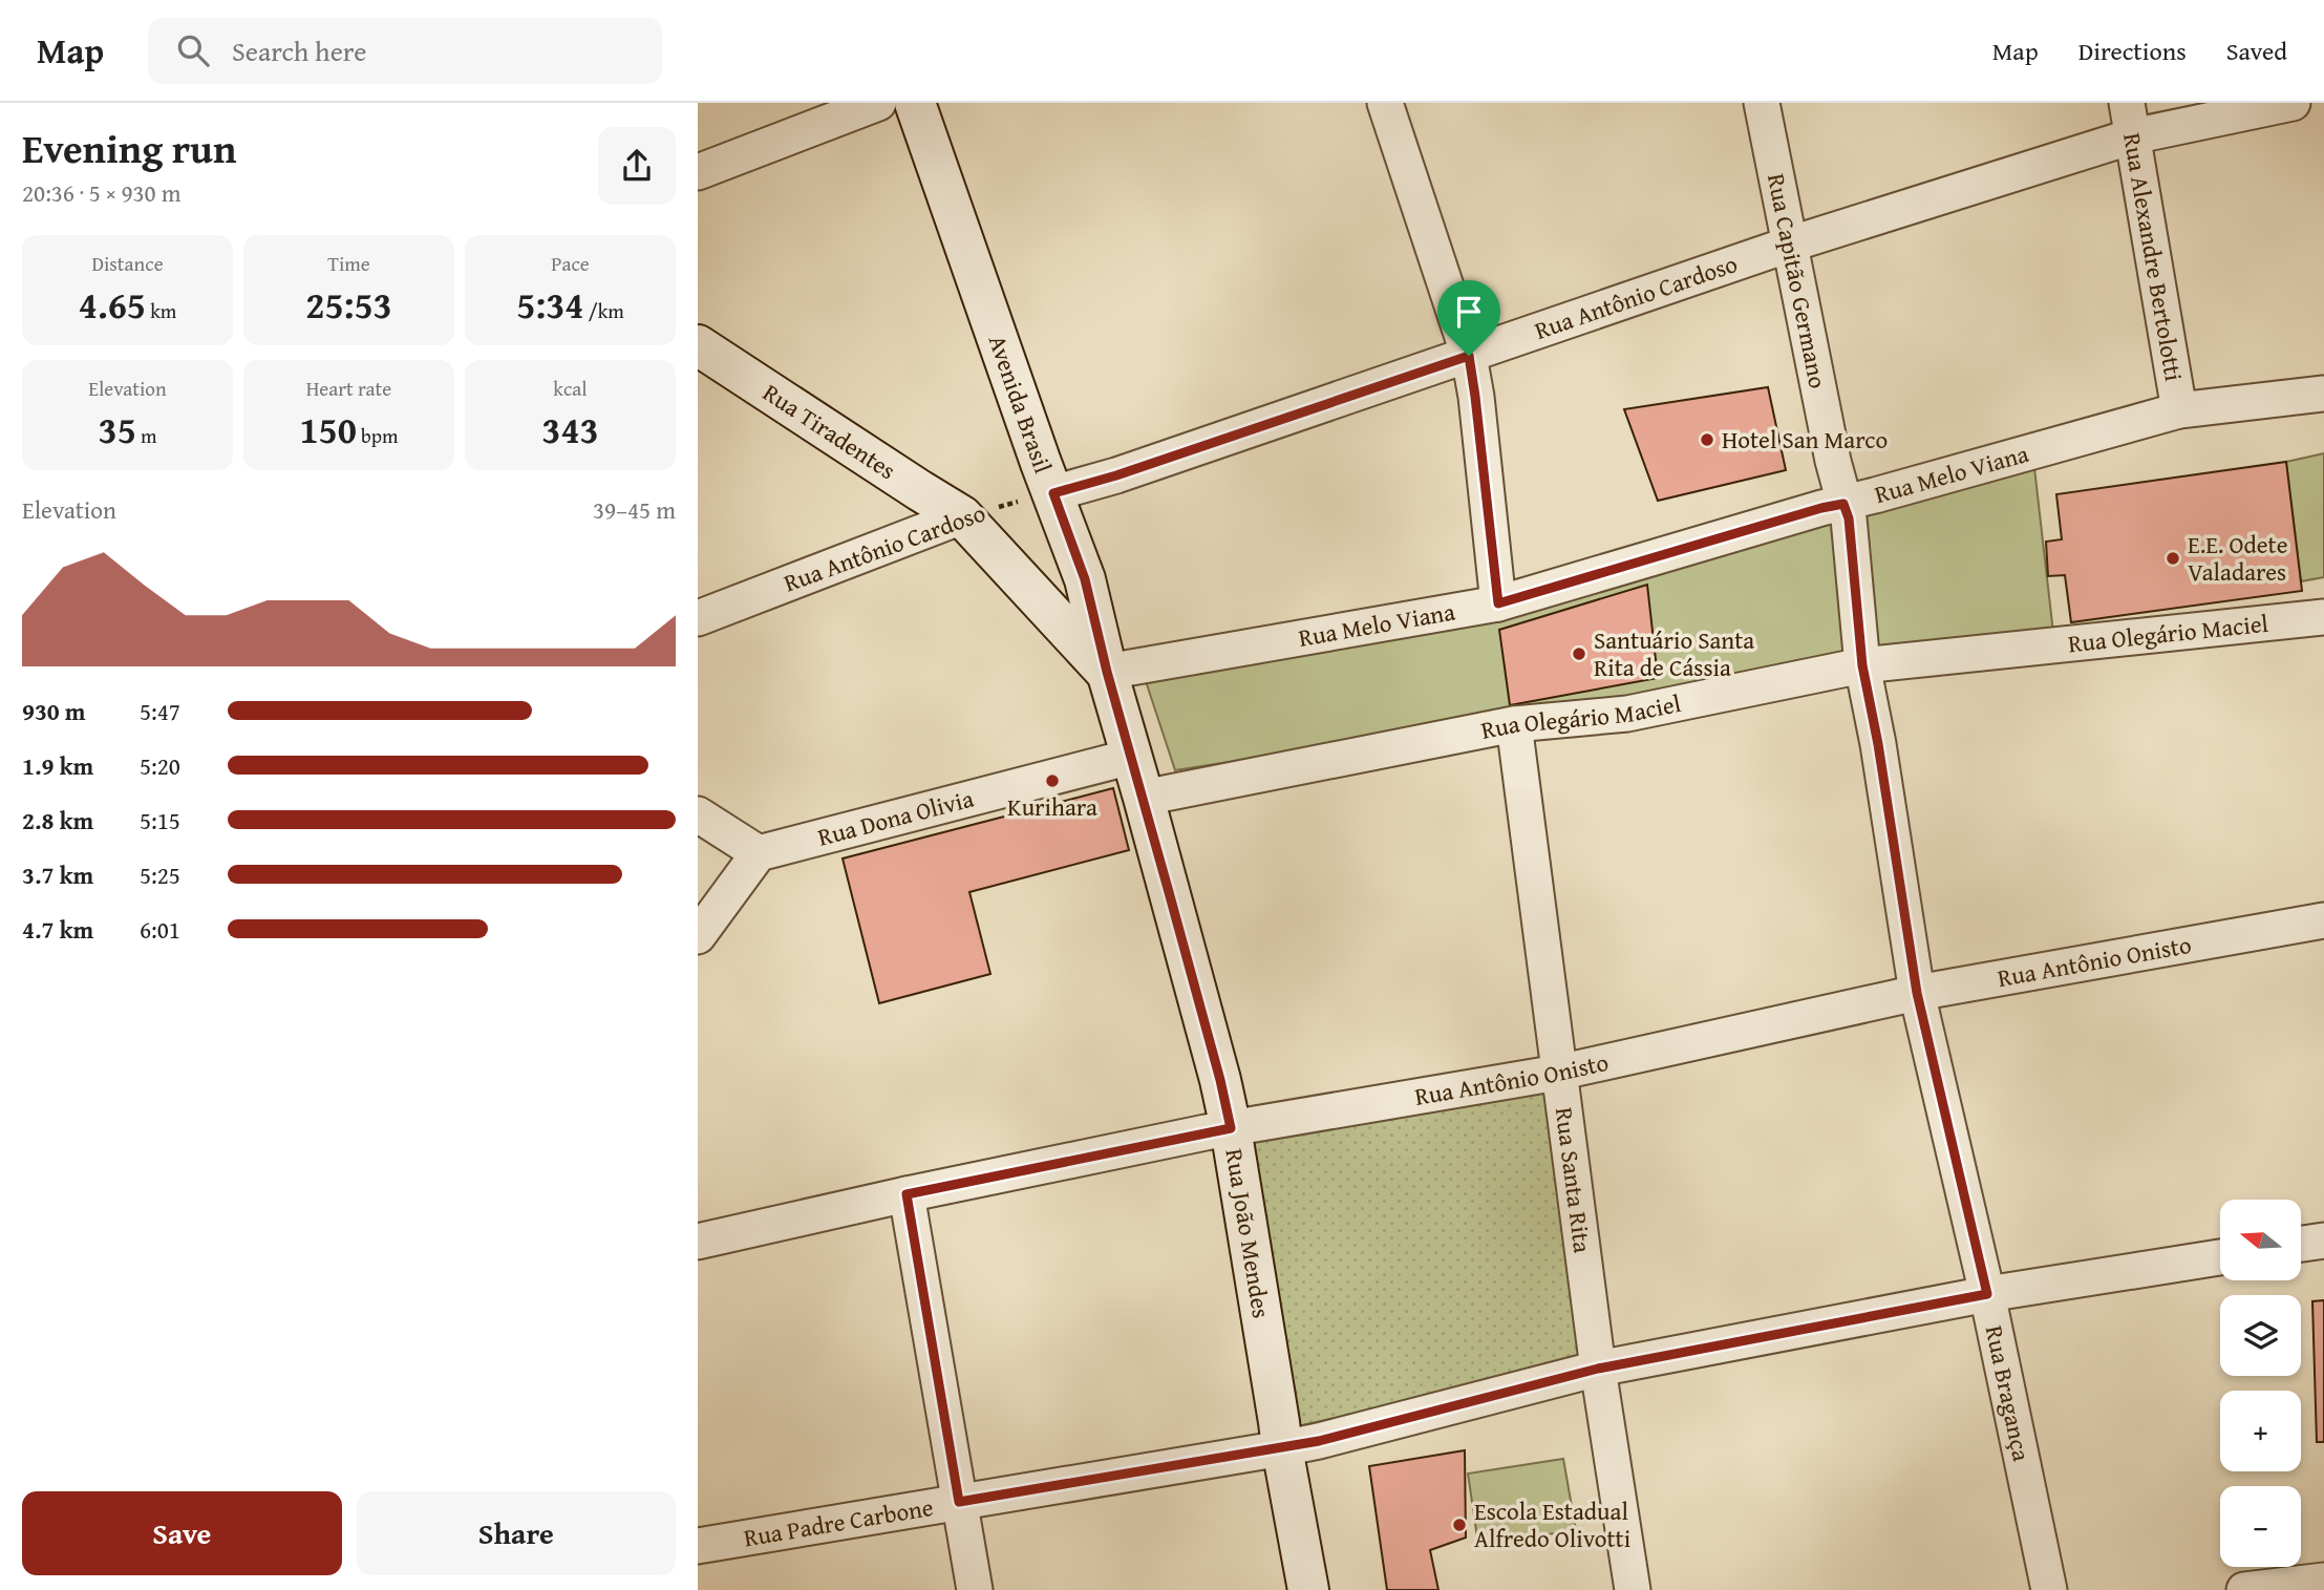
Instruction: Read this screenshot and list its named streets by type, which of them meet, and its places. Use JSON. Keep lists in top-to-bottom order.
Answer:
{
  "streets": {
    "street": [
      "Rua Alexandre Bertolotti",
      "Rua Capitão Germano",
      "Rua Antônio Cardoso",
      "Avenida Brasil",
      "Rua Tiradentes",
      "Rua Melo Viana",
      "Rua Olegário Maciel",
      "Rua Dona Olivia",
      "Rua Antônio Onisto",
      "Rua Santa Rita",
      "Rua João Mendes",
      "Rua Bragança",
      "Rua Padre Carbone"
    ]
  },
  "crossings": [
    ["Rua Alexandre Bertolotti", "Rua Antônio Cardoso"],
    ["Rua Alexandre Bertolotti", "Rua Melo Viana"],
    ["Rua Capitão Germano", "Rua Antônio Cardoso"],
    ["Rua Capitão Germano", "Rua Melo Viana"],
    ["Rua Capitão Germano", "Rua Bragança"],
    ["Rua Antônio Cardoso", "Avenida Brasil"],
    ["Rua Antônio Cardoso", "Rua Tiradentes"],
    ["Avenida Brasil", "Rua Melo Viana"],
    ["Avenida Brasil", "Rua João Mendes"],
    ["Rua Melo Viana", "Rua João Mendes"],
    ["Rua Melo Viana", "Rua Bragança"],
    ["Rua Olegário Maciel", "Rua Santa Rita"],
    ["Rua Olegário Maciel", "Rua João Mendes"],
    ["Rua Olegário Maciel", "Rua Bragança"],
    ["Rua Dona Olivia", "Rua João Mendes"],
    ["Rua Antônio Onisto", "Rua Santa Rita"],
    ["Rua Antônio Onisto", "Rua João Mendes"],
    ["Rua Antônio Onisto", "Rua Bragança"],
    ["Rua Santa Rita", "Rua Padre Carbone"],
    ["Rua João Mendes", "Rua Padre Carbone"],
    ["Rua Bragança", "Rua Padre Carbone"]
  ],
  "places": [
    "Hotel San Marco",
    "E.E. Odete Valadares",
    "Santuário Santa Rita de Cássia",
    "Kurihara",
    "Escola Estadual Alfredo Olivotti"
  ],
  "north": "left",
  "page": {
    "header": "Map",
    "search": "Search here",
    "nav": ["Map", "Directions", "Saved"],
    "heading": ["Evening run", "20:36 · 5 × 930 m"],
    "stats": [
      ["Distance", "4.65 km"],
      ["Time", "25:53"],
      ["Pace", "5:34 /km"],
      ["Elevation", "35 m"],
      ["Heart rate", "150 bpm"],
      ["kcal", "343"]
    ],
    "chart": ["Elevation", "39–45 m"],
    "list": [
      {
        "name": "930 m",
        "note": "5:47"
      },
      {
        "name": "1.9 km",
        "note": "5:20"
      },
      {
        "name": "2.8 km",
        "note": "5:15"
      },
      {
        "name": "3.7 km",
        "note": "5:25"
      },
      {
        "name": "4.7 km",
        "note": "6:01"
      }
    ],
    "map_buttons": ["+", "−"],
    "buttons": ["Save", "Share"]
  }
}
